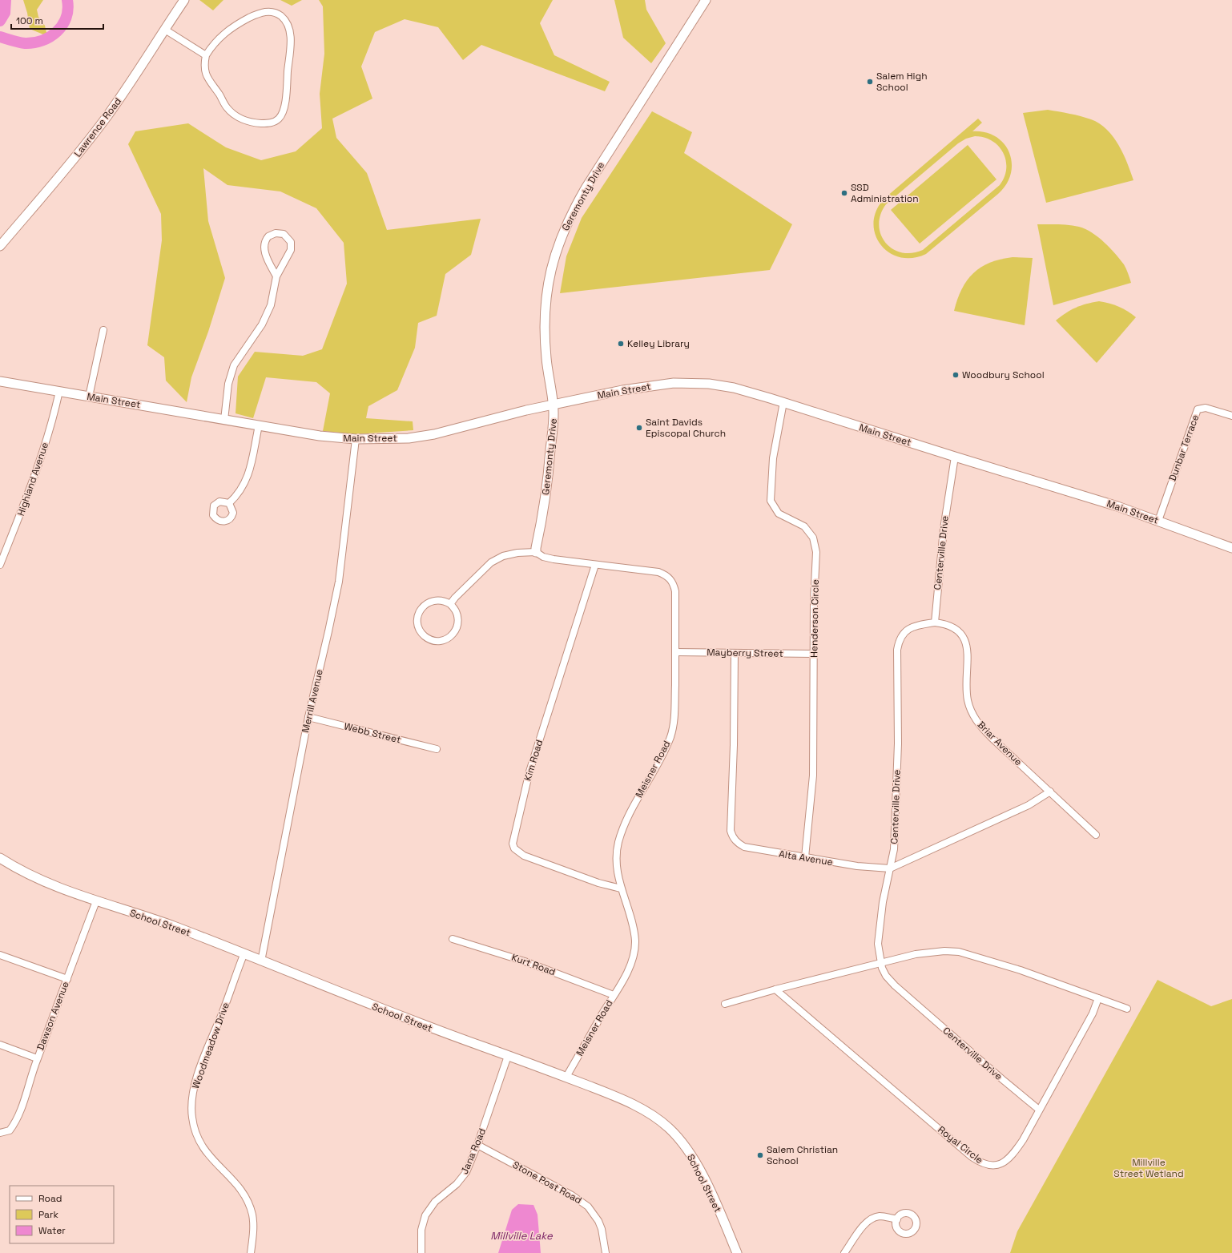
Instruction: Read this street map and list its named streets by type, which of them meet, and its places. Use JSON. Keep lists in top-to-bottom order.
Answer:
{
  "streets": {
    "street": [
      "Lawrence Road",
      "Geremonty Drive",
      "Main Street",
      "Dunbar Terrace",
      "Highland Avenue",
      "Centerville Drive",
      "Henderson Circle",
      "Mayberry Street",
      "Merrill Avenue",
      "Webb Street",
      "Briar Avenue",
      "Kim Road",
      "Meisner Road",
      "Alta Avenue",
      "School Street",
      "Kurt Road",
      "Dawson Avenue",
      "Woodmeadow Drive",
      "Royal Circle",
      "Jana Road",
      "Stone Post Road"
    ]
  },
  "crossings": [
    ["Geremonty Drive", "Main Street"],
    ["Geremonty Drive", "Meisner Road"],
    ["Main Street", "Dunbar Terrace"],
    ["Main Street", "Highland Avenue"],
    ["Main Street", "Centerville Drive"],
    ["Main Street", "Henderson Circle"],
    ["Main Street", "Merrill Avenue"],
    ["Centerville Drive", "Briar Avenue"],
    ["Centerville Drive", "Alta Avenue"],
    ["Centerville Drive", "Royal Circle"],
    ["Henderson Circle", "Mayberry Street"],
    ["Henderson Circle", "Alta Avenue"],
    ["Mayberry Street", "Meisner Road"],
    ["Mayberry Street", "Alta Avenue"],
    ["Merrill Avenue", "Webb Street"],
    ["Merrill Avenue", "School Street"],
    ["Briar Avenue", "Alta Avenue"],
    ["Kim Road", "Meisner Road"],
    ["Meisner Road", "School Street"],
    ["Meisner Road", "Kurt Road"],
    ["School Street", "Dawson Avenue"],
    ["School Street", "Woodmeadow Drive"],
    ["School Street", "Jana Road"],
    ["Jana Road", "Stone Post Road"]
  ],
  "water": ["Millville Lake"],
  "parks": ["Millville Street Wetland"],
  "places": [
    "Salem High School",
    "SSD Administration",
    "Kelley Library",
    "Woodbury School",
    "Saint Davids Episcopal Church",
    "Salem Christian School"
  ],
  "legend": ["Road", "Park", "Water"],
  "scale_bar": "100 m"
}
